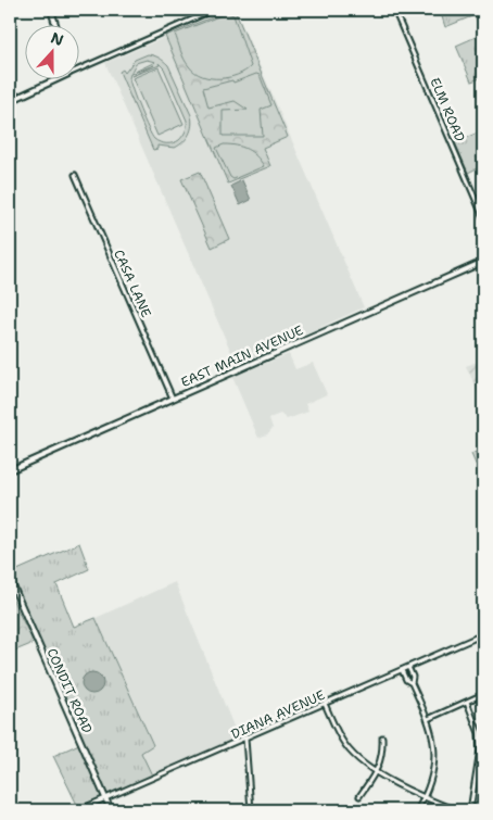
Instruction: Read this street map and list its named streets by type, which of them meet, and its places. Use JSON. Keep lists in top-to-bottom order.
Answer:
{
  "streets": {
    "street": [
      "ELM ROAD",
      "CASA LANE",
      "EAST MAIN AVENUE",
      "CONDIT ROAD",
      "DIANA AVENUE"
    ]
  },
  "crossings": [
    ["CASA LANE", "EAST MAIN AVENUE"],
    ["CONDIT ROAD", "DIANA AVENUE"]
  ],
  "north": "top"
}
